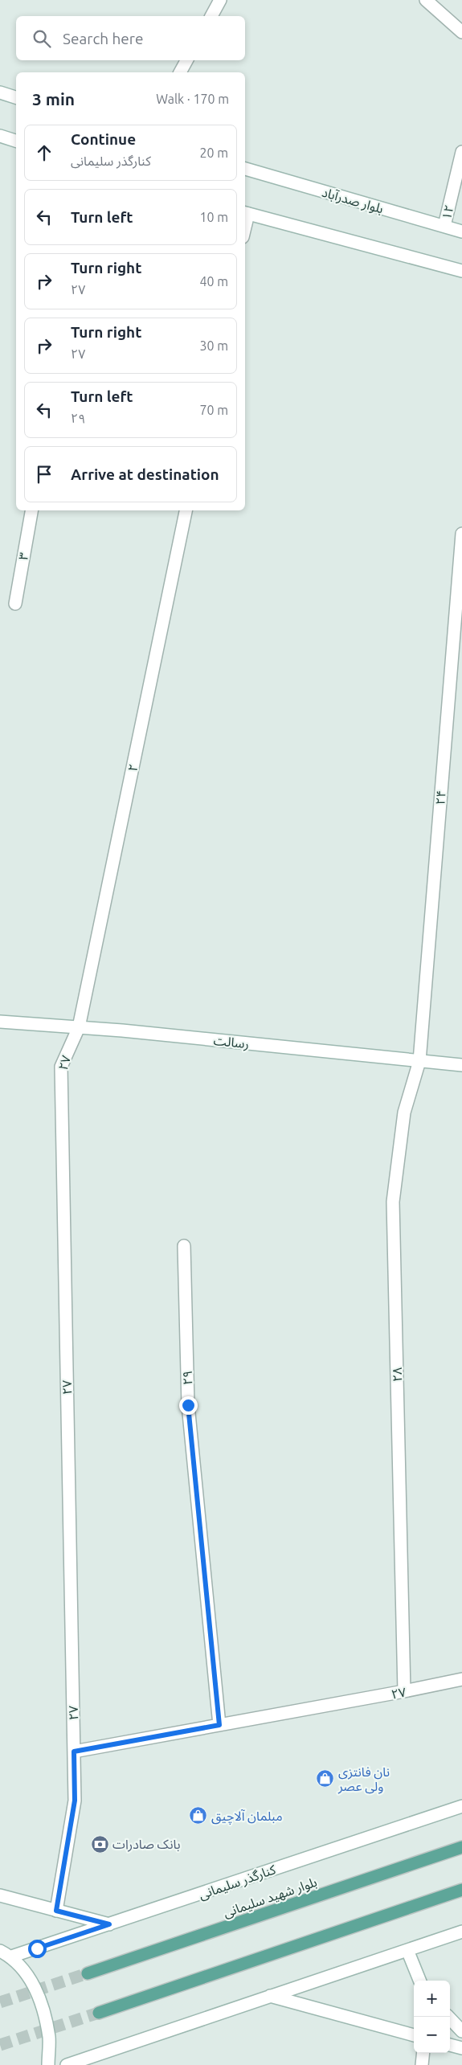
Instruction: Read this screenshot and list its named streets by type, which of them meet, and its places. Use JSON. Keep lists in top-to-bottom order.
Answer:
{
  "streets": {
    "main road": ["بلوار شهید سلیمانی"],
    "street": [
      "بلوار صدرآباد",
      "۱۲",
      "۳",
      "۲",
      "۲۴",
      "رسالت",
      "۲۷",
      "۲۸",
      "۲۹",
      "کنارگذر سلیمانی"
    ]
  },
  "crossings": [
    ["بلوار صدرآباد", "۱۲"],
    ["۲", "رسالت"],
    ["۲", "۲۷"],
    ["۲۴", "رسالت"],
    ["۲۴", "۲۸"],
    ["رسالت", "۲۷"],
    ["رسالت", "۲۸"],
    ["۲۷", "۲۸"],
    ["۲۷", "۲۹"]
  ],
  "places": {
    "shop": ["نان فانتزی ولی عصر", "مبلمان آلاچیق"],
    "bank": ["بانک صادرات"]
  },
  "page": {
    "search": "Search here",
    "heading": ["3 min", "Walk · 170 m"],
    "list": [
      ["Continue", "کنارگذر سلیمانی", "20 m"],
      ["Turn left", "10 m"],
      ["Turn right", "۲۷", "40 m"],
      ["Turn right", "۲۷", "30 m"],
      ["Turn left", "۲۹", "70 m"],
      "Arrive at destination"
    ],
    "map_buttons": ["+", "−"]
  }
}
